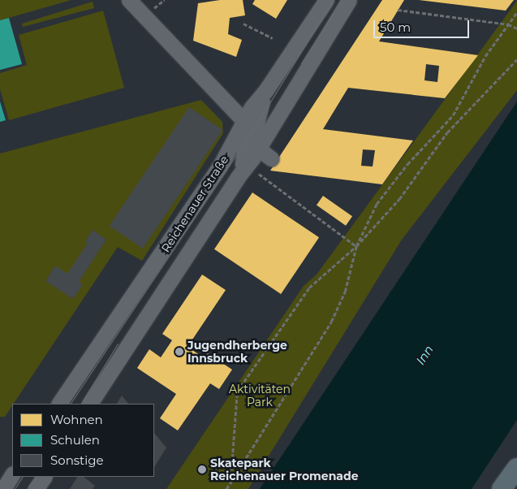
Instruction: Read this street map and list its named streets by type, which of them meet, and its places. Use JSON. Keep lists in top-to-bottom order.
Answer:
{
  "streets": {
    "street": ["Reichenauer Straße"]
  },
  "water": ["Inn"],
  "parks": ["Aktivitäten Park"],
  "places": ["Jugendherberge Innsbruck", "Skatepark Reichenauer Promenade"],
  "legend": ["Wohnen", "Schulen", "Sonstige"],
  "scale_bar": "50 m"
}
